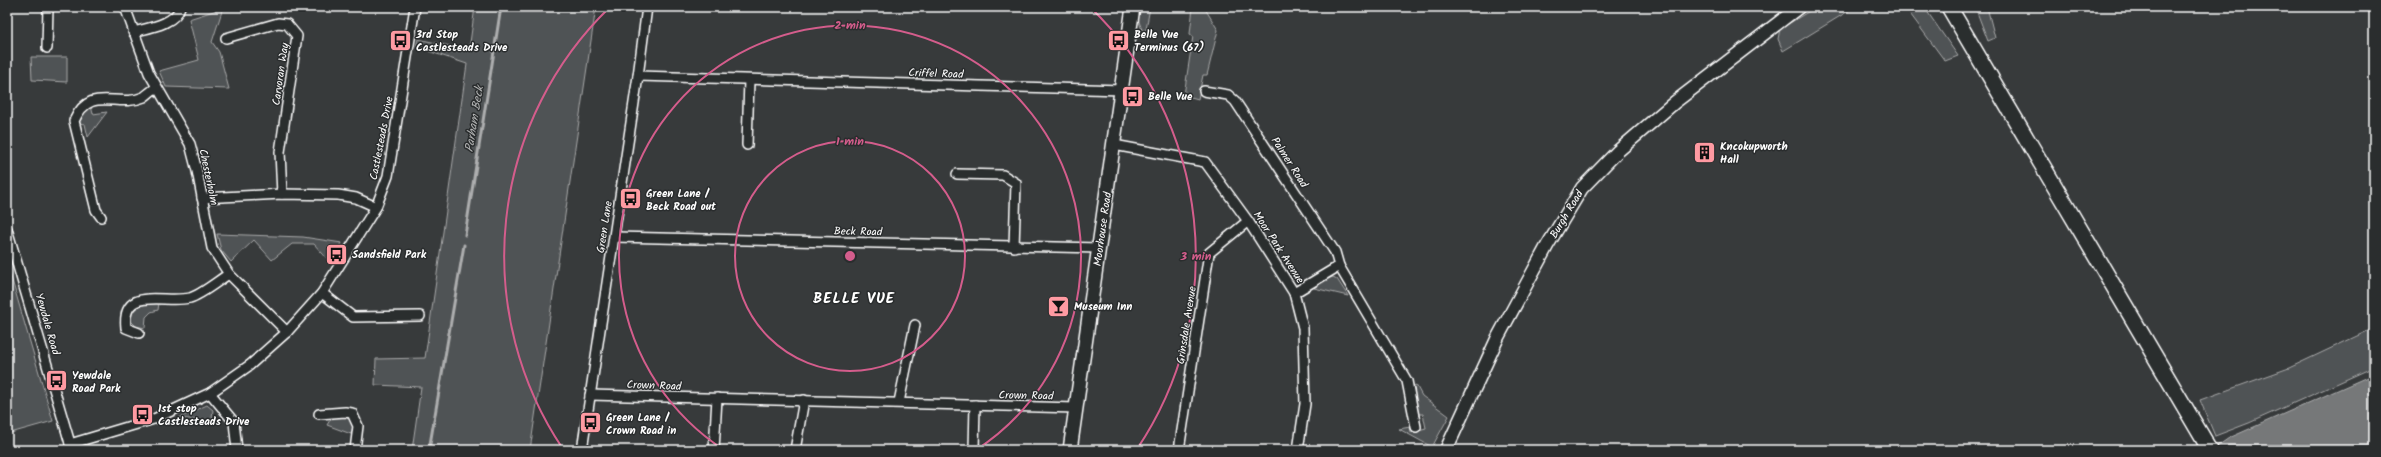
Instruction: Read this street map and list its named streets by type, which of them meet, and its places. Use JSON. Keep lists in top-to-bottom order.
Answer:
{
  "streets": {
    "main road": ["Moorhouse Road"],
    "street": [
      "Criffel Road",
      "Carvoran Way",
      "Castlesteads Drive",
      "Palmer Road",
      "Chesterholm",
      "Burgh Road",
      "Green Lane",
      "Beck Road",
      "Moor Park Avenue",
      "Yewdale Road",
      "Grinsdale Avenue",
      "Crown Road"
    ]
  },
  "crossings": [
    ["Criffel Road", "Green Lane"],
    ["Criffel Road", "Moorhouse Road"],
    ["Castlesteads Drive", "Chesterholm"],
    ["Castlesteads Drive", "Yewdale Road"],
    ["Green Lane", "Beck Road"],
    ["Green Lane", "Crown Road"],
    ["Moorhouse Road", "Beck Road"],
    ["Moorhouse Road", "Moor Park Avenue"],
    ["Moorhouse Road", "Crown Road"],
    ["Moor Park Avenue", "Grinsdale Avenue"]
  ],
  "districts": ["BELLE VUE"],
  "water": ["Parham Beck"],
  "places": {
    "bus stop": [
      "3rd Stop Castlesteads Drive",
      "Belle Vue Terminus (67)",
      "Belle Vue",
      "Green Lane / Beck Road out",
      "Sandsfield Park",
      "Yewdale Road Park",
      "1st stop Castlesteads Drive",
      "Green Lane / Crown Road in"
    ],
    "building": ["Kncokupworth Hall"],
    "bar": ["Museum Inn"]
  },
  "rings": ["2 min", "1 min", "3 min"]
}
